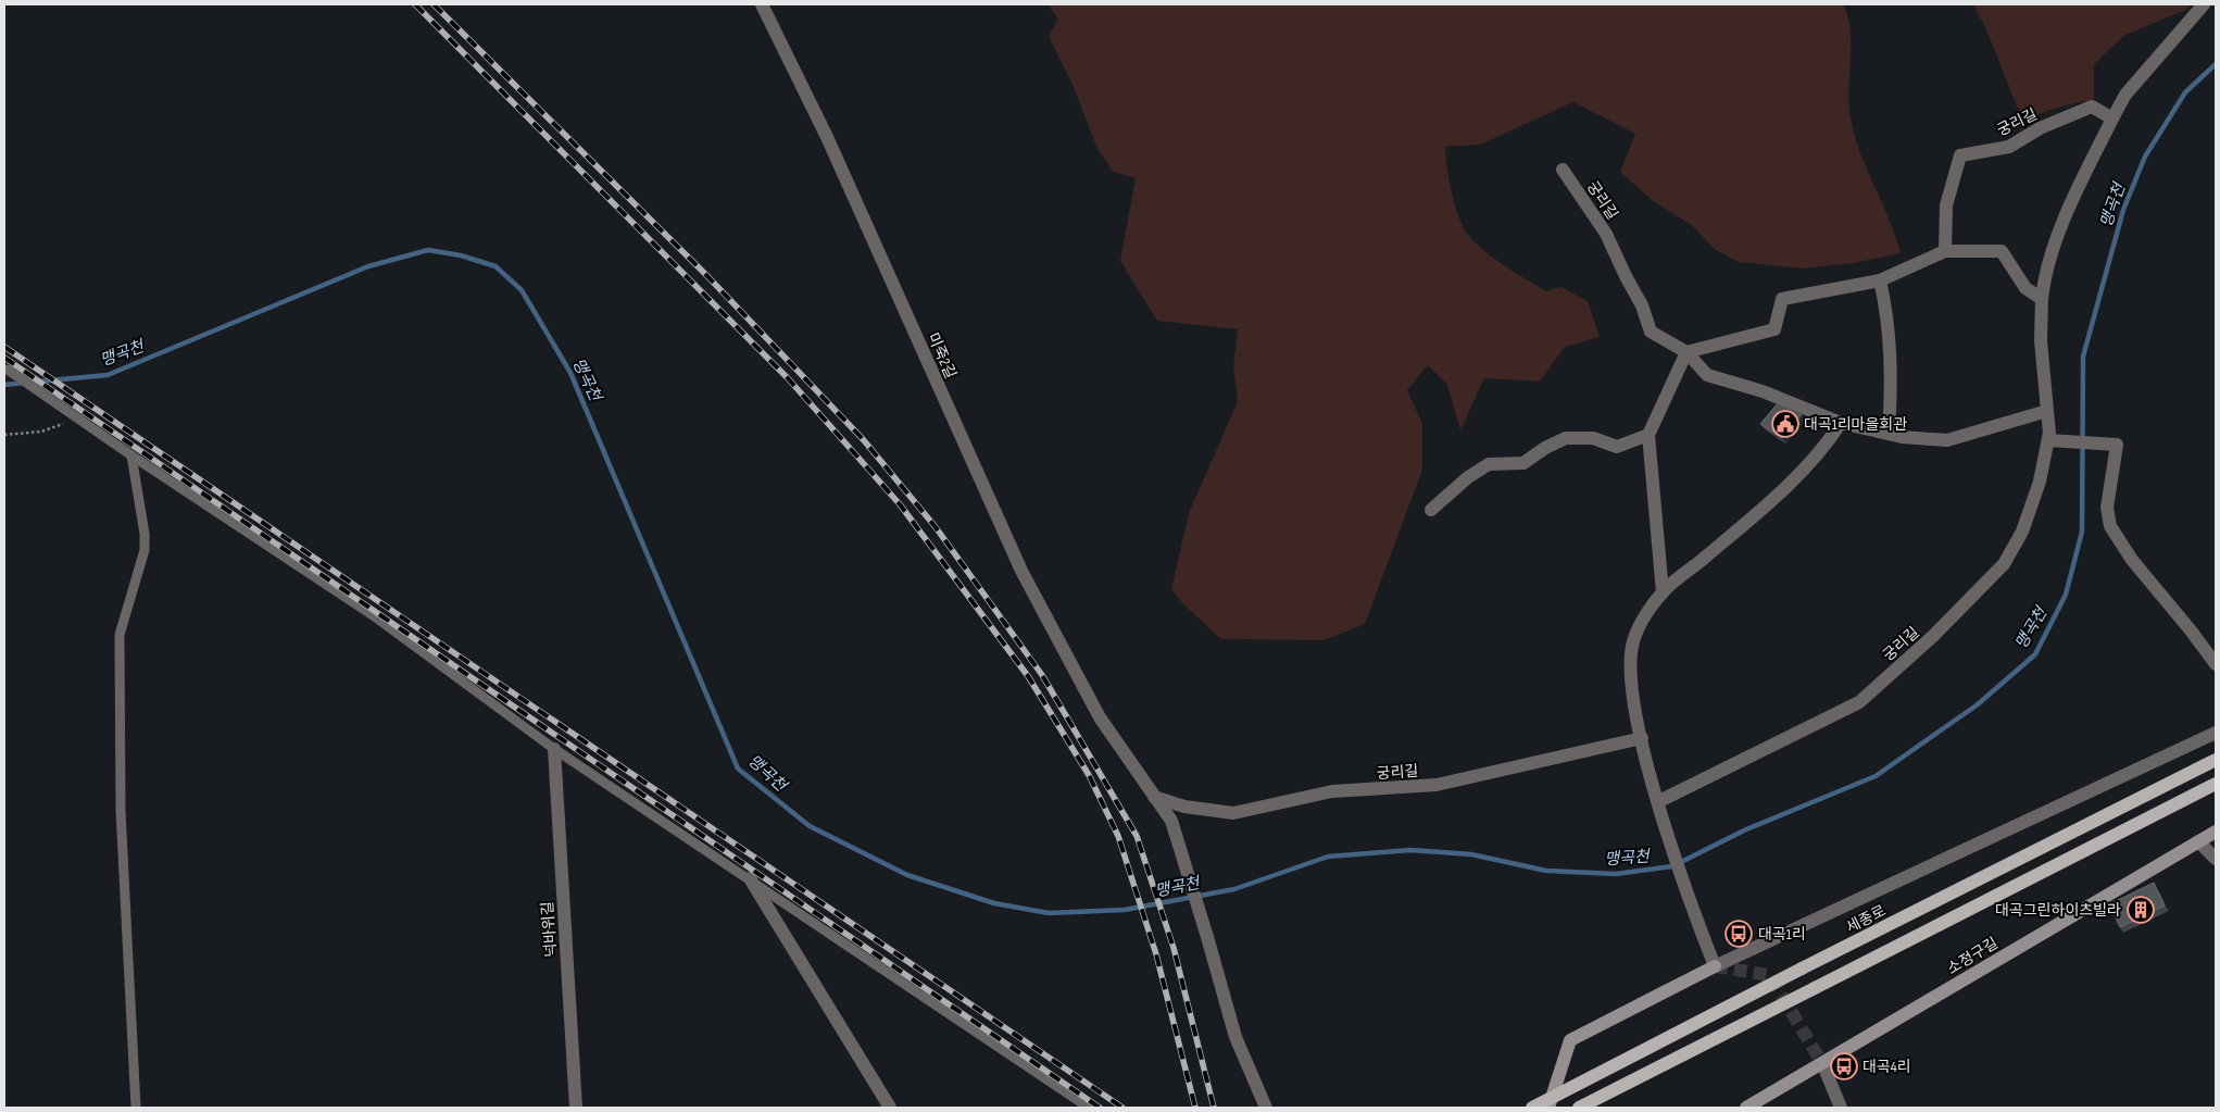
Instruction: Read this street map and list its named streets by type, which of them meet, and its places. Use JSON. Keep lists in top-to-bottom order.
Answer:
{
  "streets": {
    "main road": ["세종로"],
    "street": [
      "궁리길",
      "미죽2길",
      "넉바위길",
      "소정구길"
    ]
  },
  "crossings": [
    ["궁리길", "미죽2길"]
  ],
  "water": ["맹곡천"],
  "places": {
    "public building": ["대곡1리마을회관"],
    "building": ["대곡그린하이츠빌라"],
    "bus stop": ["대곡1리", "대곡4리"]
  }
}
